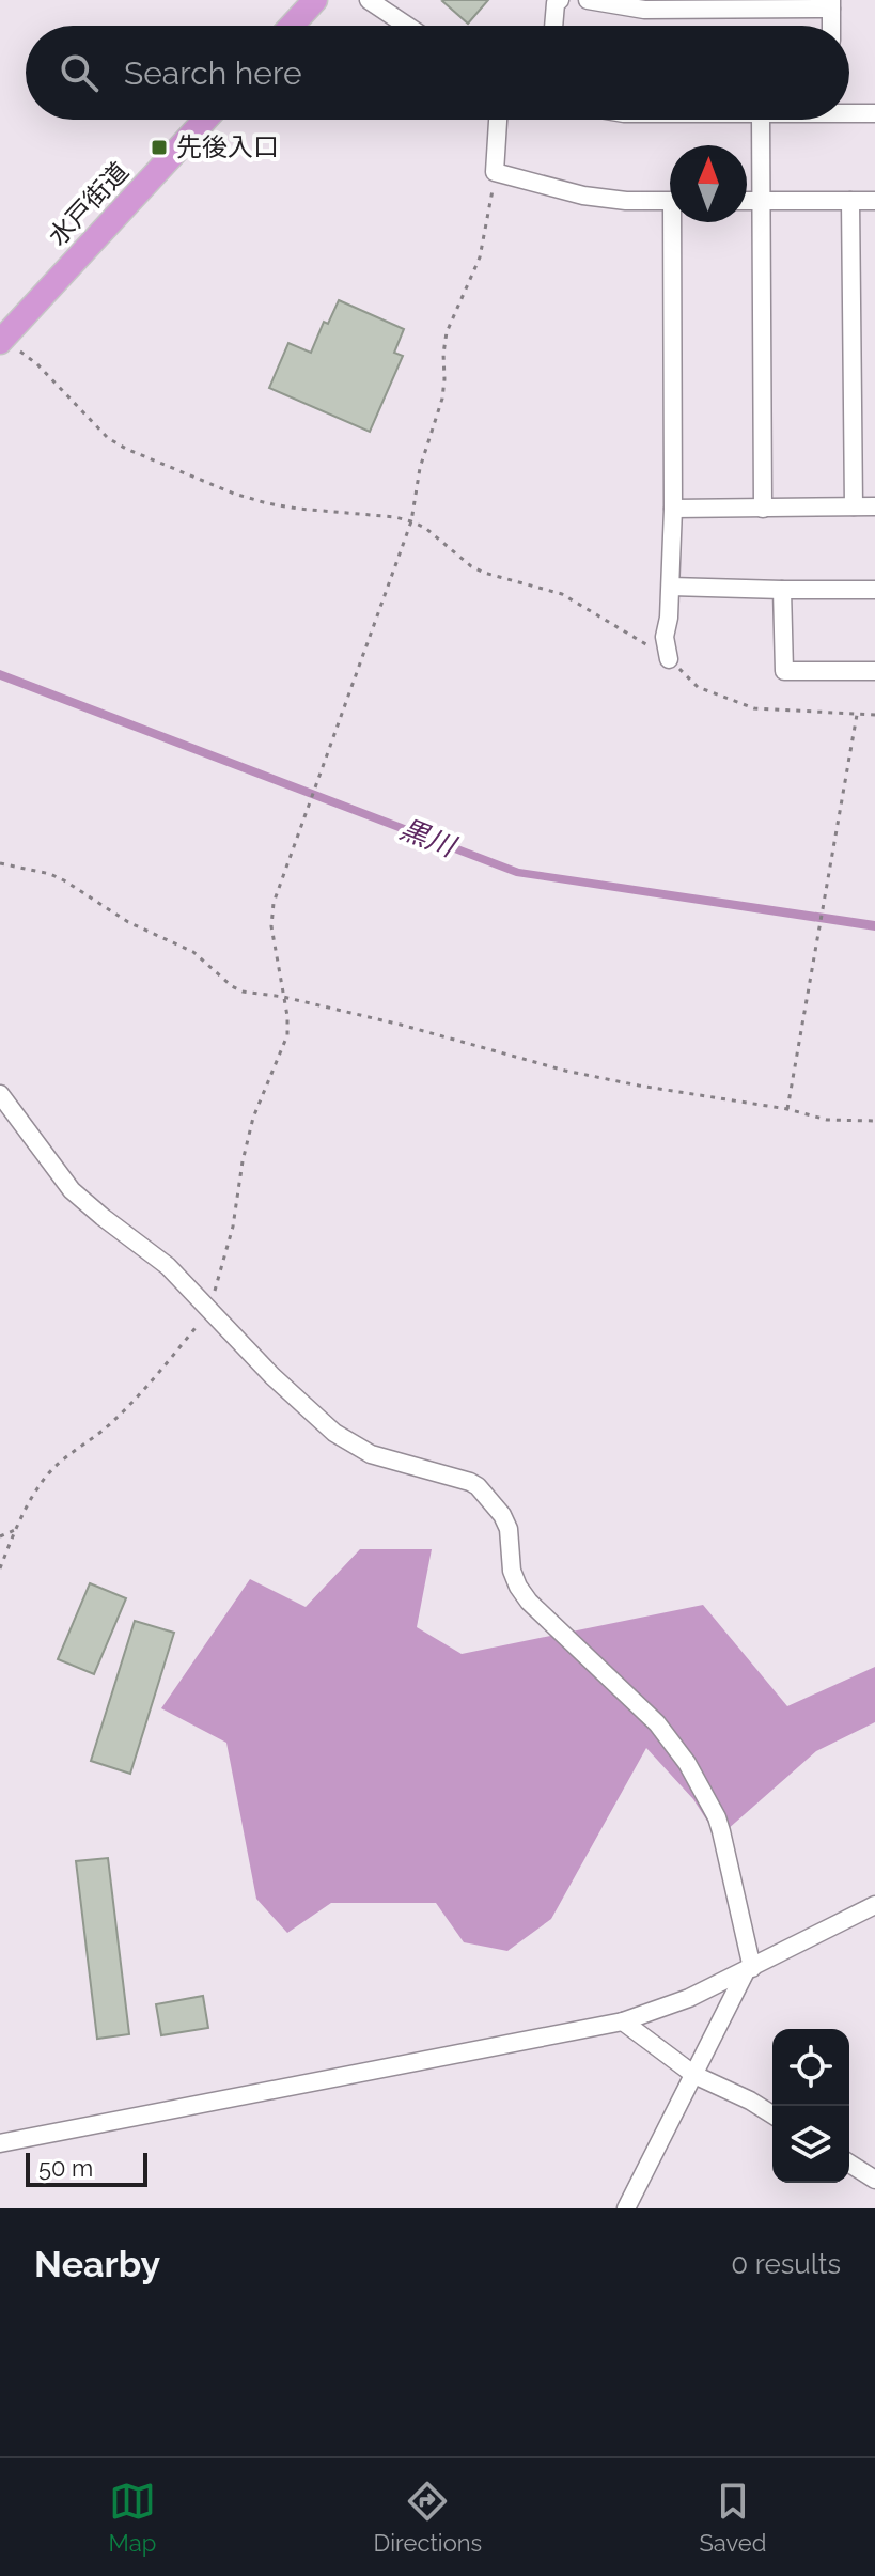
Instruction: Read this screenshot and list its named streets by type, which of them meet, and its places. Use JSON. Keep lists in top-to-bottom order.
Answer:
{
  "streets": {
    "highway": ["水戸街道"]
  },
  "water": ["黒川"],
  "places": {
    "transit": ["先後入口"]
  },
  "scale_bar": "50 m",
  "north": "top",
  "page": {
    "search": "Search here",
    "scale": "50 m",
    "heading": ["Nearby", "0 results"],
    "nav": ["Map", "Directions", "Saved"]
  }
}
